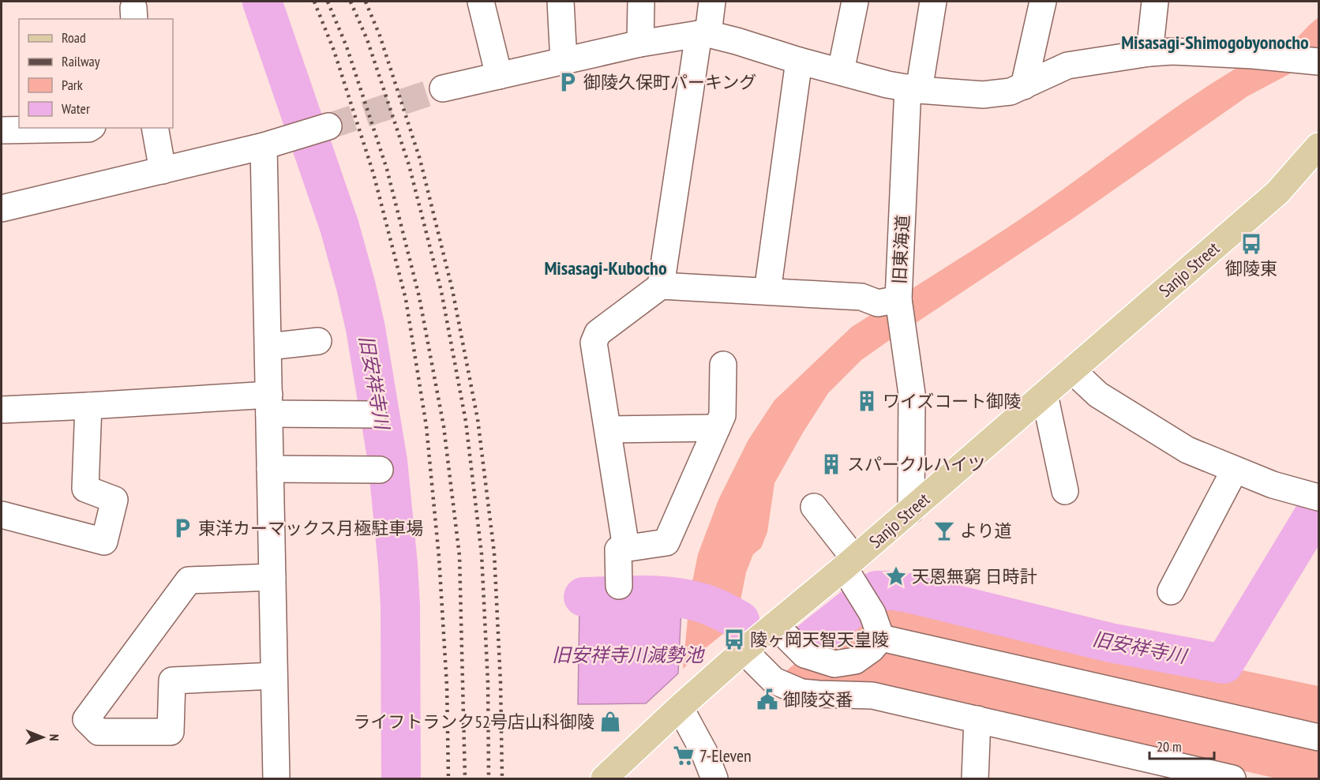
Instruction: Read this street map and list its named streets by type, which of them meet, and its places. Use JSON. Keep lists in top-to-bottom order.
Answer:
{
  "streets": {
    "main road": ["Sanjo Street"],
    "street": ["旧東海道"]
  },
  "crossings": [
    ["旧東海道", "Sanjo Street"]
  ],
  "districts": ["Misasagi-Shimogobyonocho", "Misasagi-Kubocho"],
  "water": ["旧安祥寺川", "旧安祥寺川減勢池"],
  "places": {
    "parking": ["御陵久保町パーキング", "東洋カーマックス月極駐車場"],
    "bus stop": ["御陵東", "陵ヶ岡天智天皇陵"],
    "building": ["ワイズコート御陵", "スパークルハイツ"],
    "bar": ["より道"],
    "place": ["天恩無窮 日時計"],
    "public building": ["御陵交番"],
    "shop": ["ライフトランク52号店山科御陵"],
    "supermarket": ["7-Eleven"]
  },
  "legend": [
    "Road",
    "Railway",
    "Park",
    "Water"
  ],
  "scale_bar": "20 m",
  "north": "right"
}
